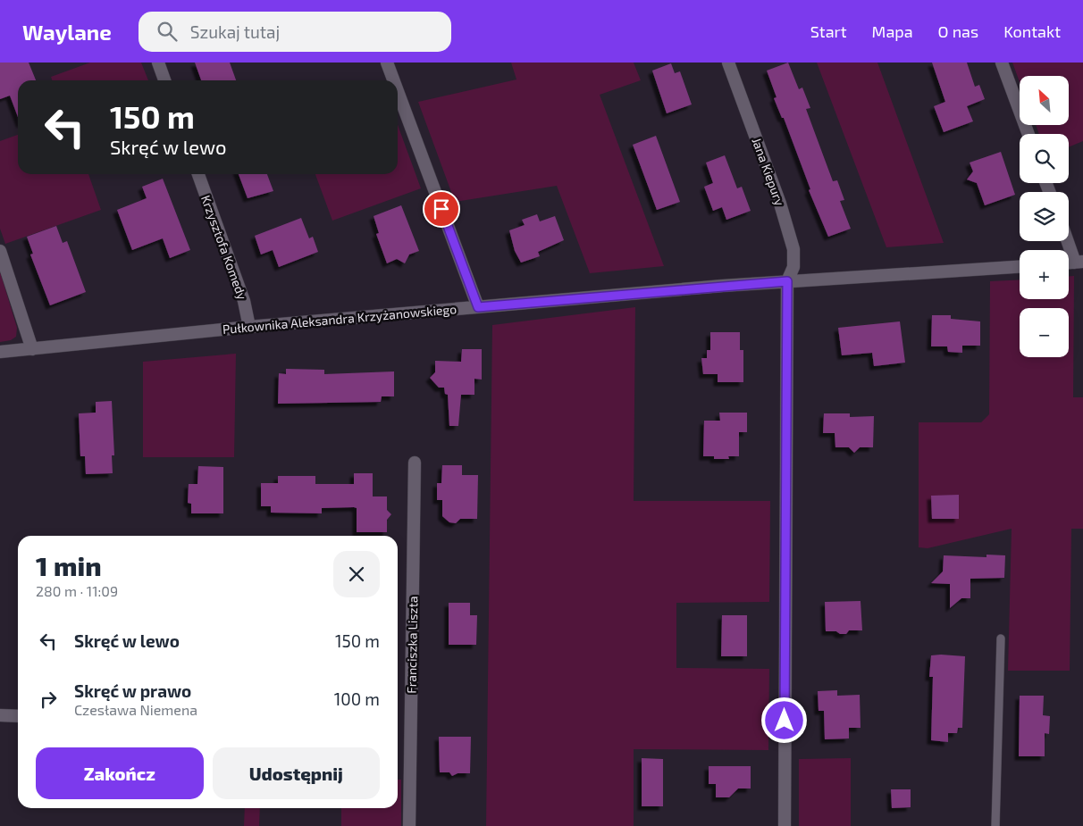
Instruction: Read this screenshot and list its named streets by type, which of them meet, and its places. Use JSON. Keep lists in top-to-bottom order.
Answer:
{
  "streets": {
    "street": [
      "Jana Kiepury",
      "Krzysztofa Komedy",
      "Pułkownika Aleksandra Krzyżanowskiego",
      "Franciszka Liszta"
    ]
  },
  "crossings": [
    ["Jana Kiepury", "Pułkownika Aleksandra Krzyżanowskiego"],
    ["Krzysztofa Komedy", "Pułkownika Aleksandra Krzyżanowskiego"]
  ],
  "north": "top left",
  "page": {
    "header": "Waylane",
    "search": "Szukaj tutaj",
    "nav": [
      "Start",
      "Mapa",
      "O nas",
      "Kontakt"
    ],
    "map_buttons": ["+", "−"],
    "turn": ["150 m", "Skręć w lewo"],
    "heading": ["1 min", "280 m · 11:09"],
    "list": [
      {
        "name": "Skręć w lewo",
        "value": "150 m"
      },
      {
        "name": "Skręć w prawo",
        "note": "Czesława Niemena",
        "value": "100 m"
      }
    ],
    "buttons": ["Zakończ", "Udostępnij"]
  }
}
